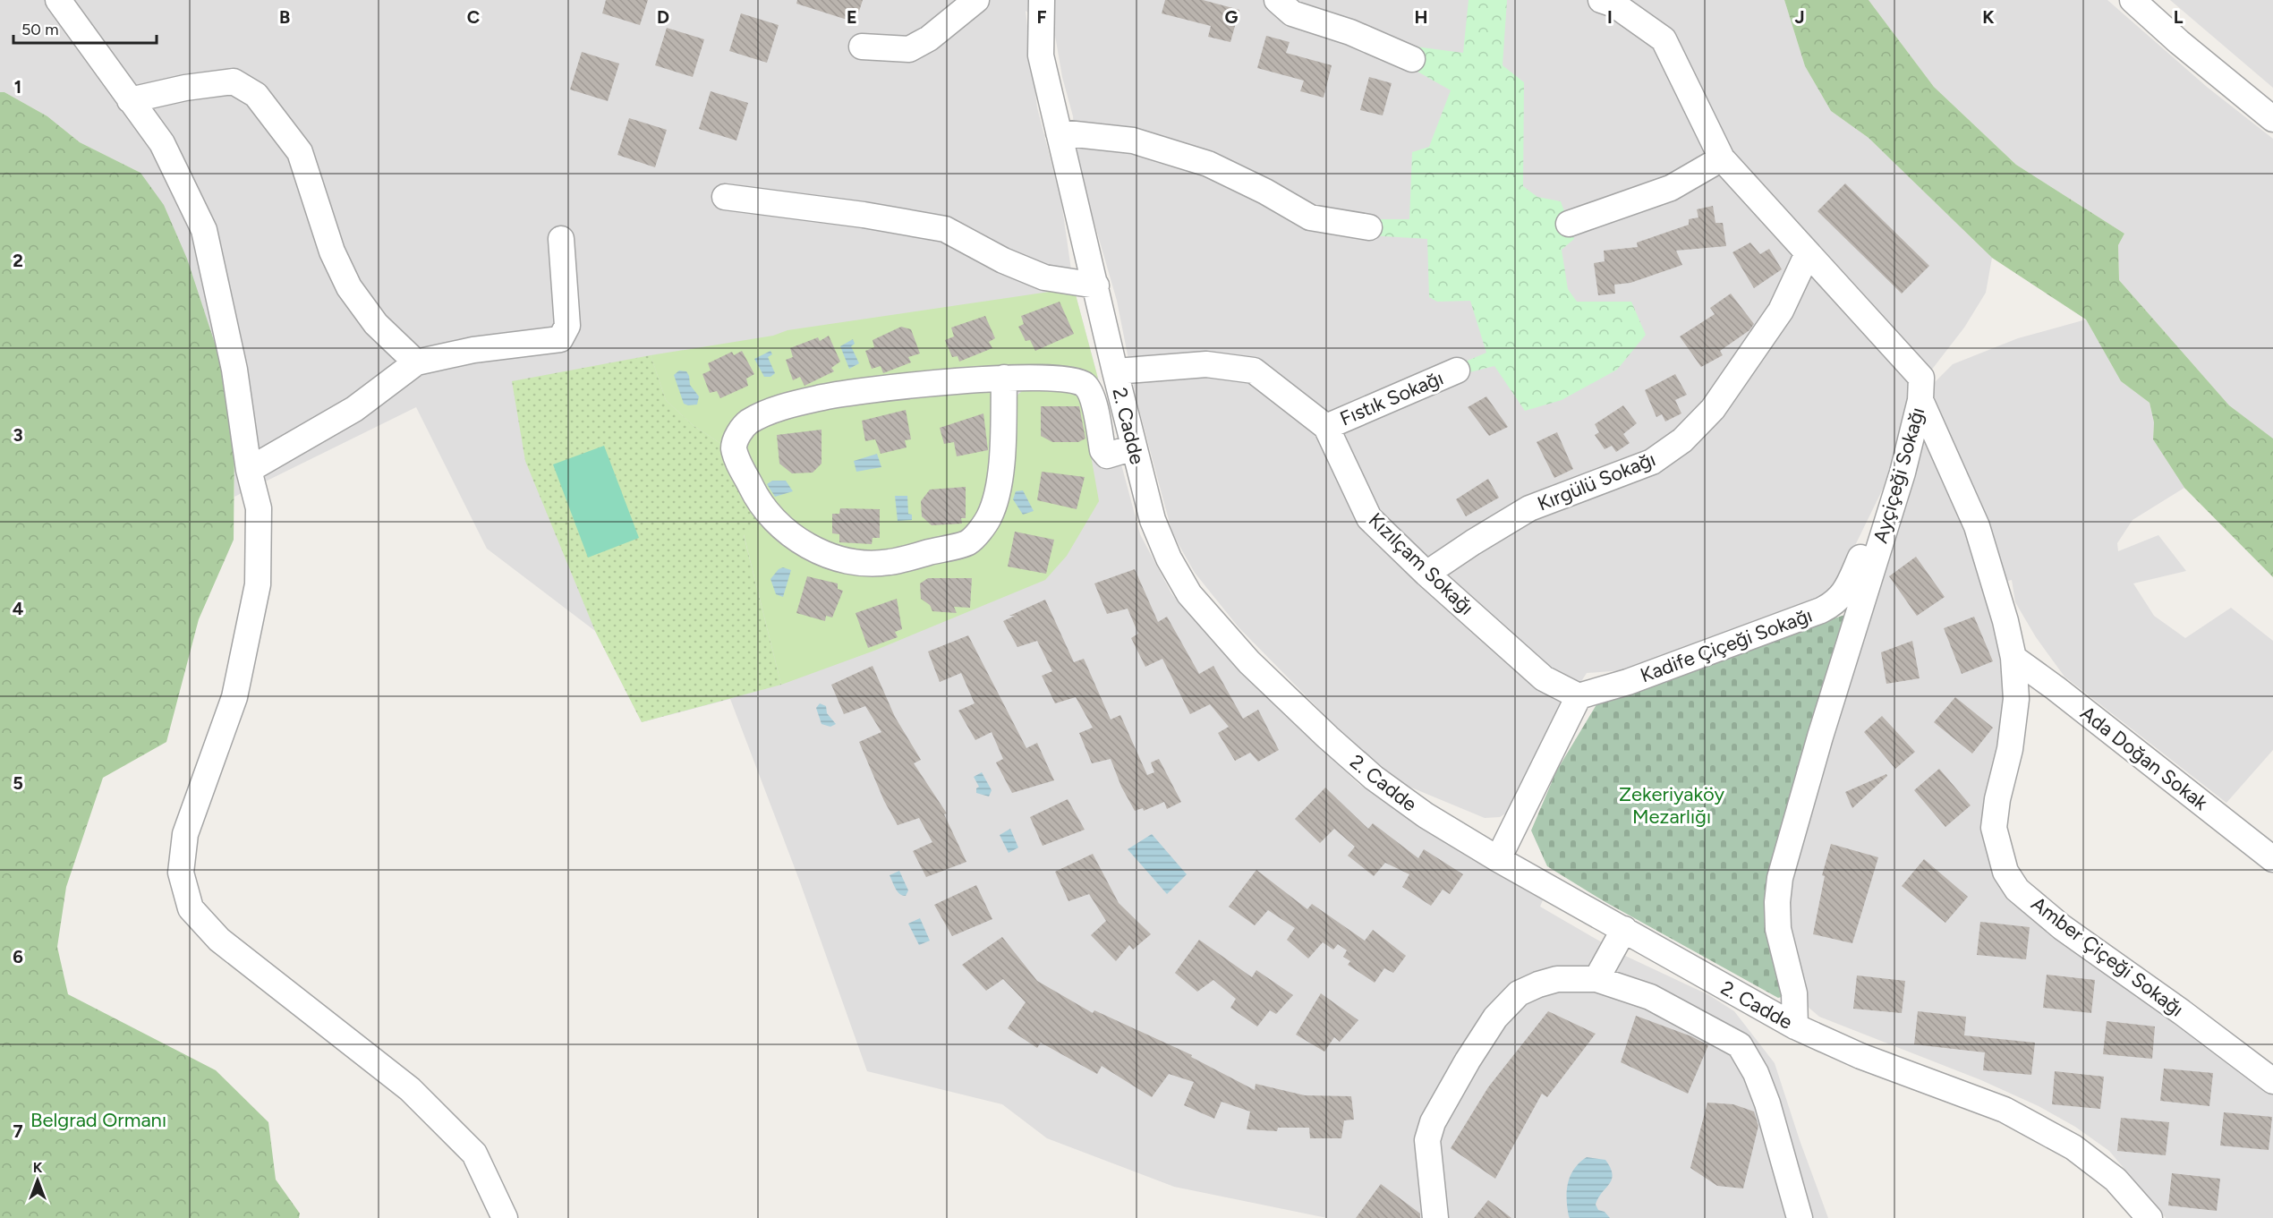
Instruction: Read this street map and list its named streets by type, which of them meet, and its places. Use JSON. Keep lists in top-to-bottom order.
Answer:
{
  "streets": {
    "street": [
      "Fıstık Sokağı",
      "2. Cadde",
      "Ayçiçeği Sokağı",
      "Kırgülü Sokağı",
      "Kızılçam Sokağı",
      "Kadife Çiçeği Sokağı",
      "Ada Doğan Sokak",
      "Amber Çiçeği Sokağı"
    ]
  },
  "crossings": [
    ["Fıstık Sokağı", "Kızılçam Sokağı"],
    ["2. Cadde", "Ayçiçeği Sokağı"],
    ["2. Cadde", "Kızılçam Sokağı"],
    ["Ayçiçeği Sokağı", "Kırgülü Sokağı"],
    ["Ayçiçeği Sokağı", "Kadife Çiçeği Sokağı"],
    ["Ayçiçeği Sokağı", "Amber Çiçeği Sokağı"],
    ["Kırgülü Sokağı", "Kızılçam Sokağı"],
    ["Kızılçam Sokağı", "Kadife Çiçeği Sokağı"],
    ["Kadife Çiçeği Sokağı", "Amber Çiçeği Sokağı"],
    ["Ada Doğan Sokak", "Amber Çiçeği Sokağı"]
  ],
  "parks": ["Zekeriyaköy Mezarlığı", "Belgrad Ormanı"],
  "scale_bar": "50 m",
  "north": "top",
  "grid": {
    "columns": [
      "B",
      "C",
      "D",
      "E",
      "F",
      "G",
      "H",
      "I",
      "J",
      "K",
      "L"
    ],
    "rows": [
      "1",
      "2",
      "3",
      "4",
      "5",
      "6",
      "7"
    ]
  }
}
